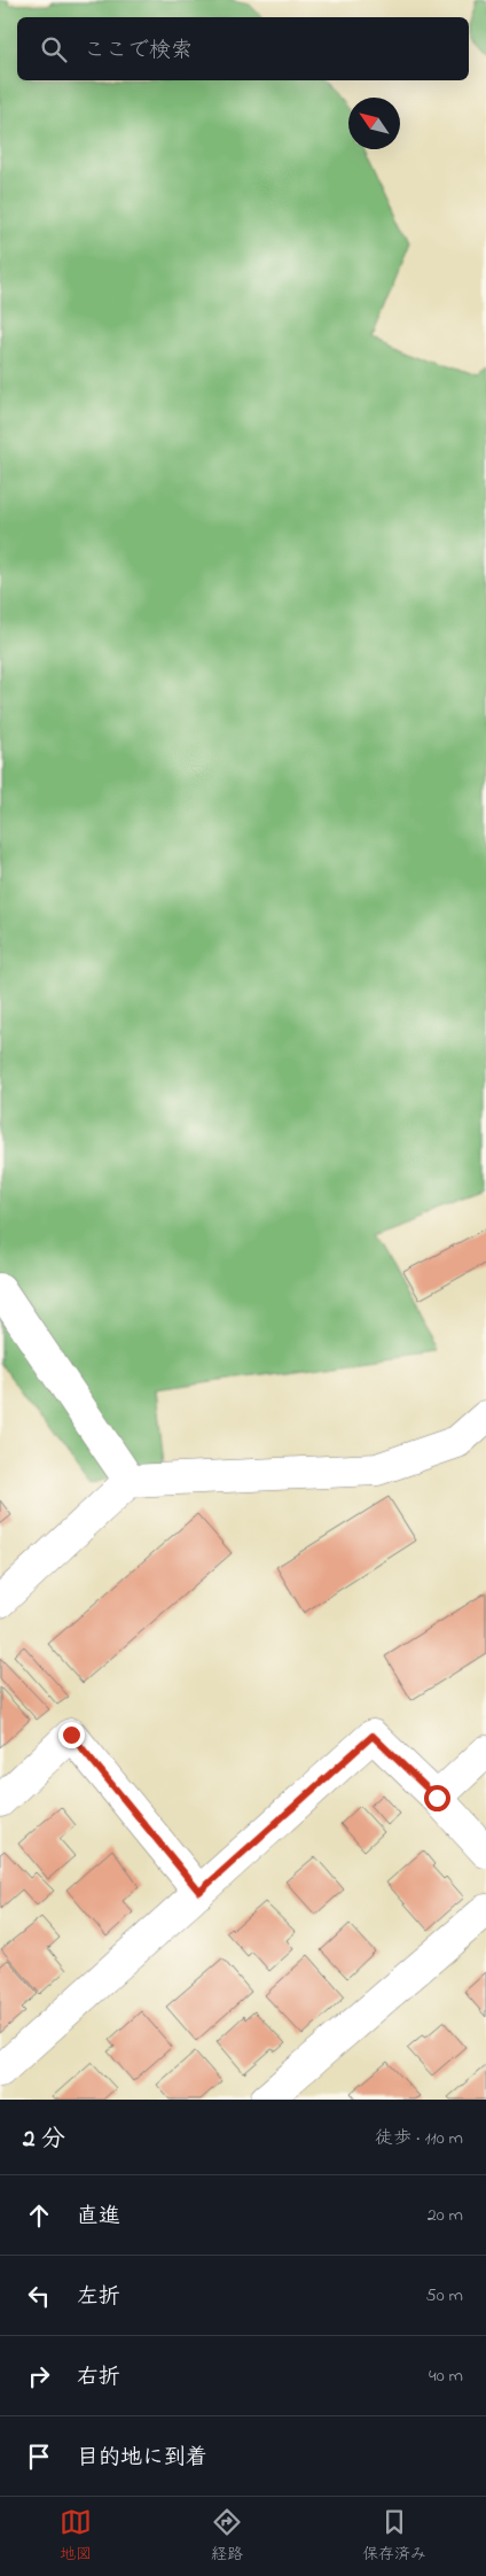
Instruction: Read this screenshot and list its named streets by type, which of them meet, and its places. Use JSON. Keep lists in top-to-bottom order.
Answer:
{
  "north": "top left",
  "page": {
    "search": "ここで検索",
    "heading": ["2 分", "徒歩 · 110 m"],
    "list": [
      ["直進", "20 m"],
      ["左折", "50 m"],
      ["右折", "40 m"],
      "目的地に到着"
    ],
    "nav": ["地図", "経路", "保存済み"]
  }
}
